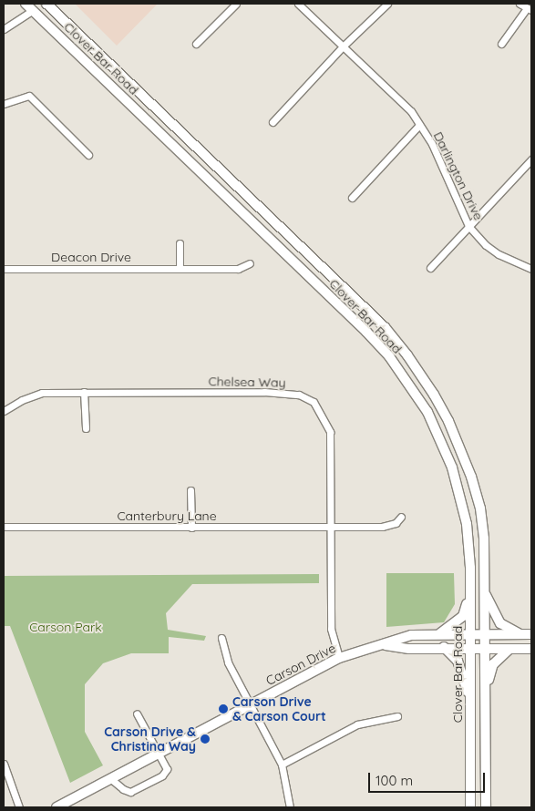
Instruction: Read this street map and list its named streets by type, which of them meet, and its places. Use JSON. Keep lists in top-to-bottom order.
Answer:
{
  "streets": {
    "main road": ["Clover Bar Road", "Carson Drive"],
    "street": [
      "Darlington Drive",
      "Deacon Drive",
      "Chelsea Way",
      "Canterbury Lane"
    ]
  },
  "crossings": [
    ["Clover Bar Road", "Carson Drive"],
    ["Chelsea Way", "Canterbury Lane"],
    ["Chelsea Way", "Carson Drive"]
  ],
  "parks": ["Carson Park"],
  "places": ["Carson Drive & Carson Court", "Carson Drive & Christina Way"],
  "scale_bar": "100 m"
}
